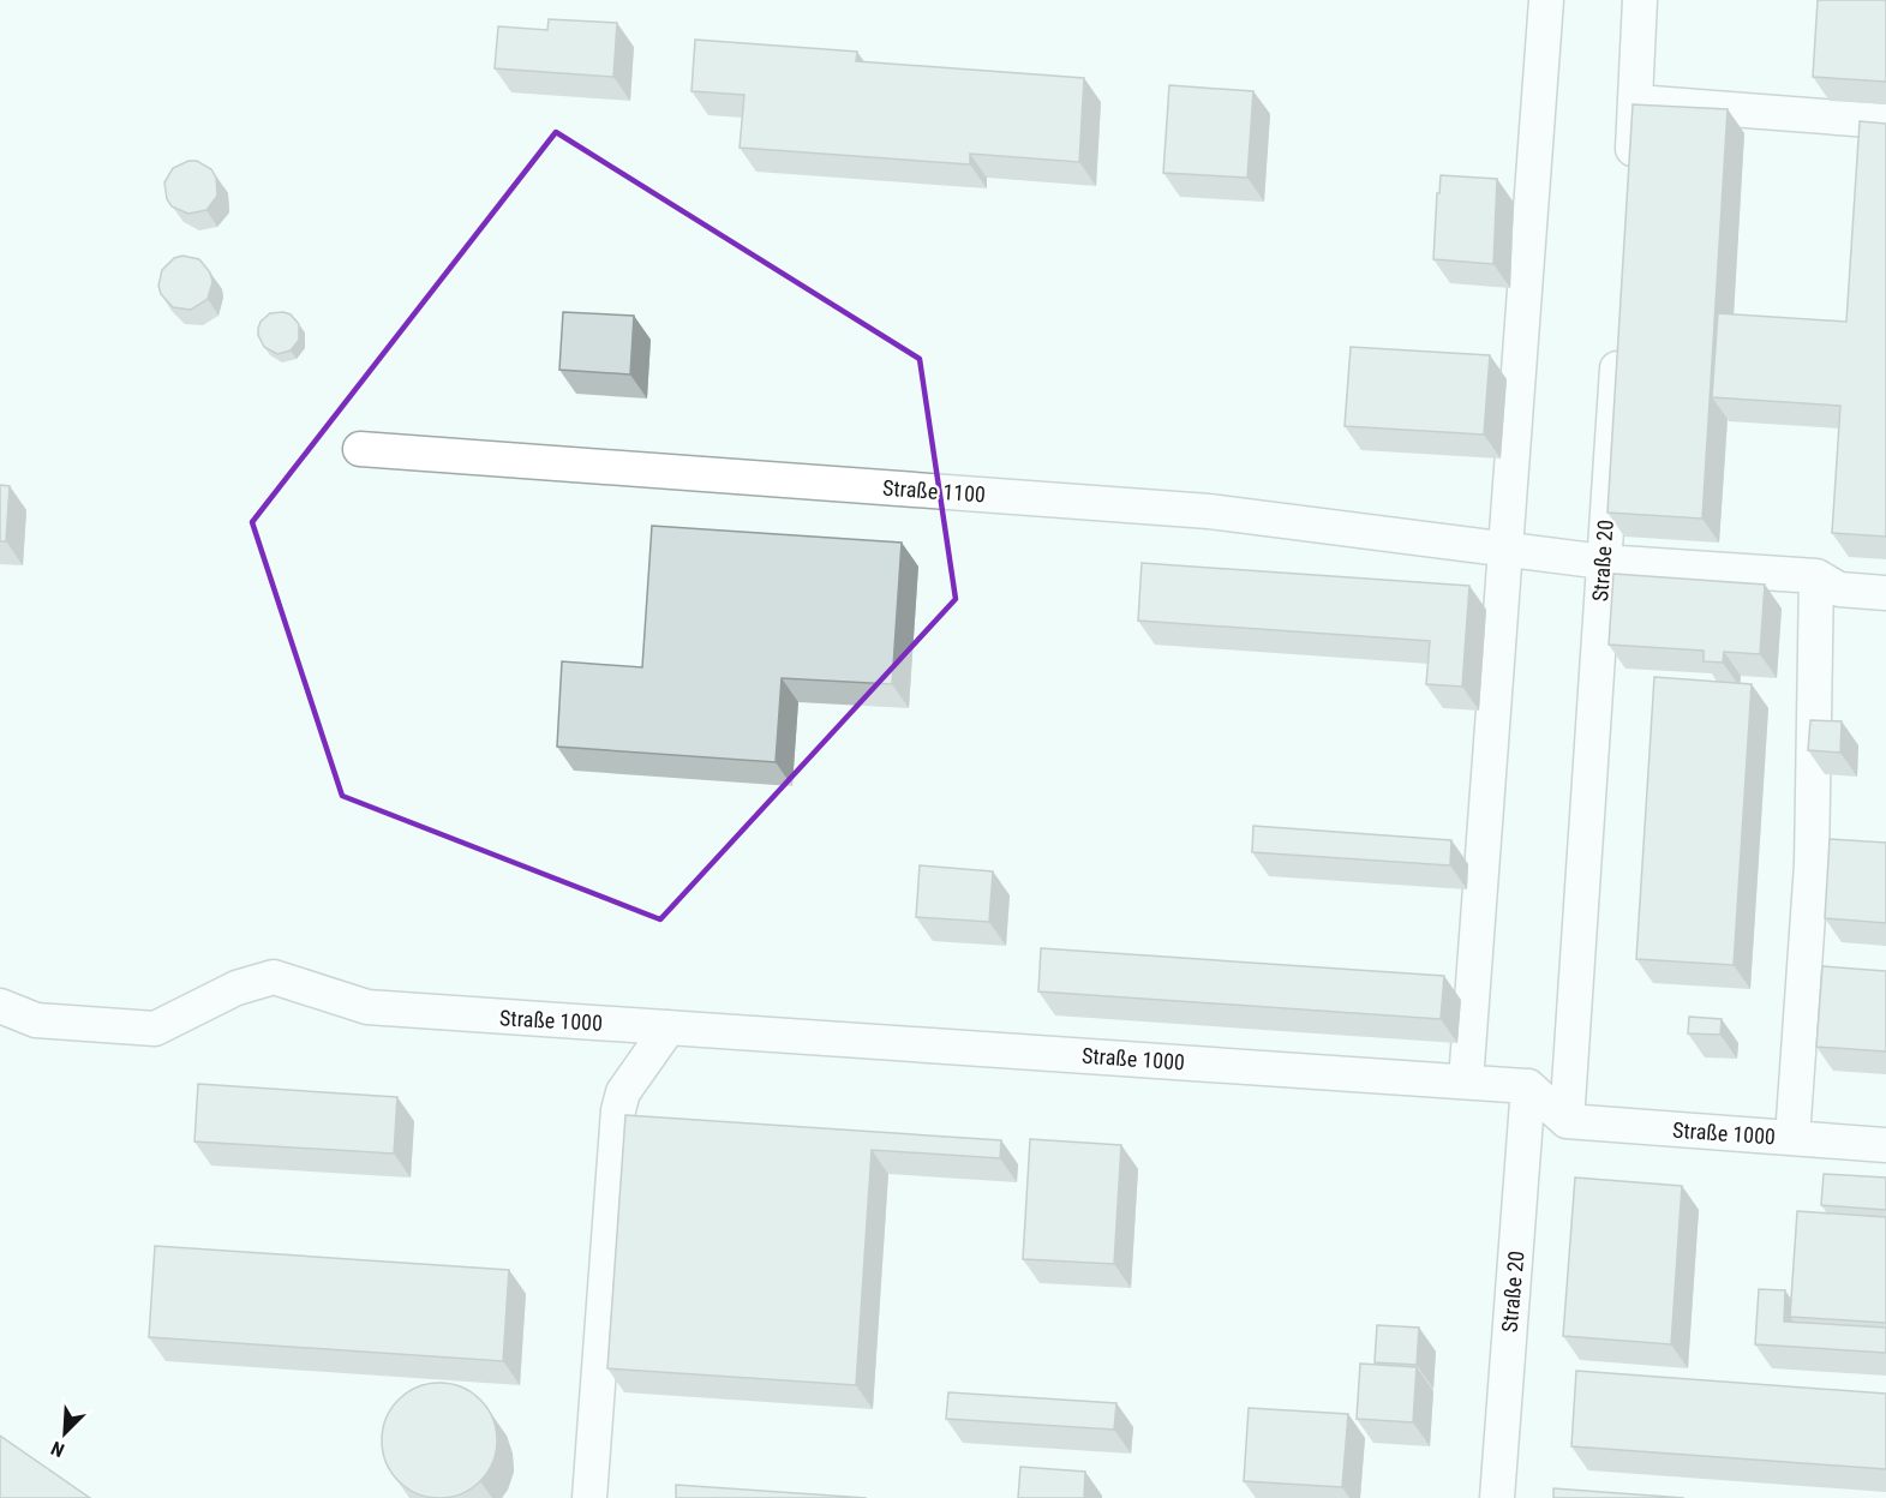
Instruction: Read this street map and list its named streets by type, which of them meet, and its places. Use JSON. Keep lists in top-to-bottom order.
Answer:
{
  "streets": {
    "street": ["Straße 1100", "Straße 20", "Straße 1000"]
  },
  "crossings": [
    ["Straße 1100", "Straße 20"],
    ["Straße 20", "Straße 1000"]
  ],
  "north": "bottom left"
}
